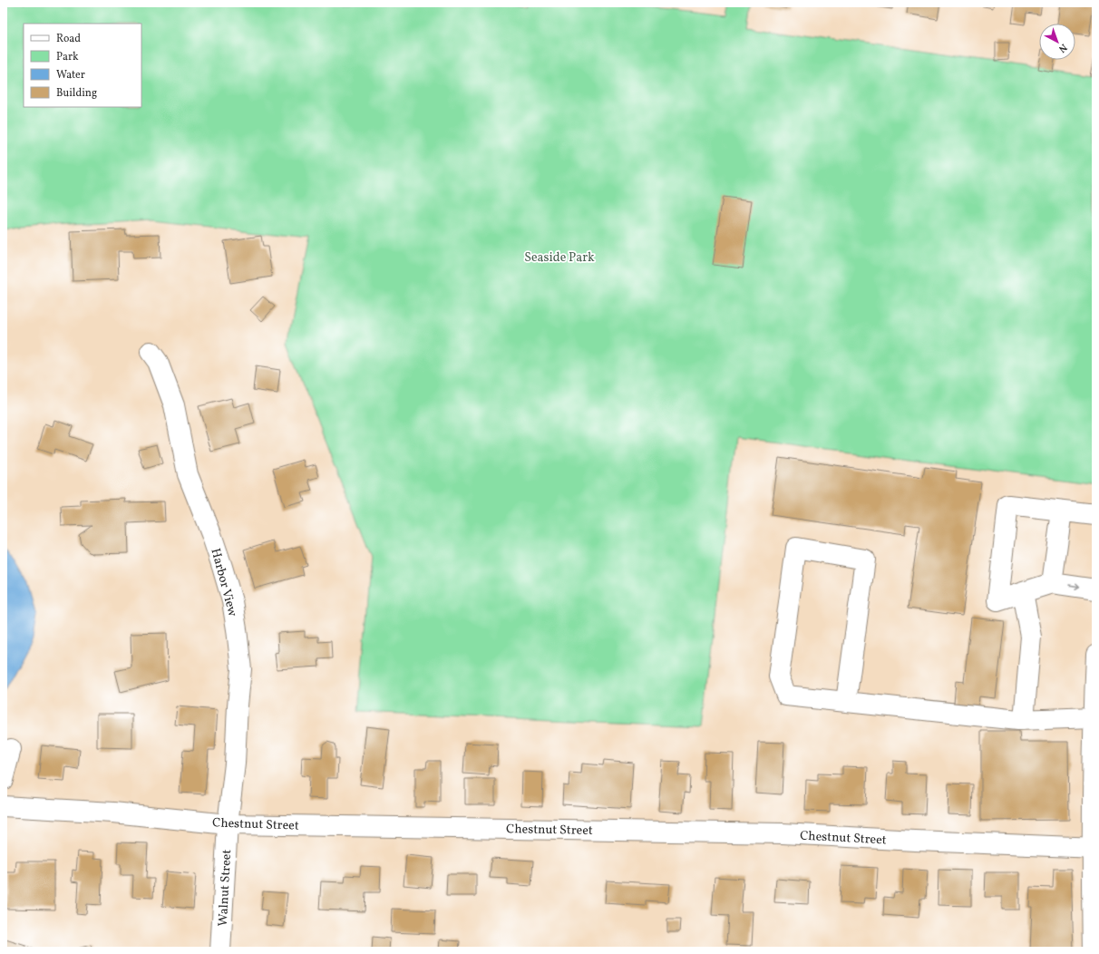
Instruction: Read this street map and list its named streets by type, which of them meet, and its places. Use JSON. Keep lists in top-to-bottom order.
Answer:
{
  "streets": {
    "street": ["Harbor View", "Chestnut Street", "Walnut Street"]
  },
  "crossings": [
    ["Harbor View", "Chestnut Street"],
    ["Harbor View", "Walnut Street"],
    ["Chestnut Street", "Walnut Street"]
  ],
  "parks": ["Seaside Park"],
  "legend": [
    "Road",
    "Park",
    "Water",
    "Building"
  ],
  "north": "bottom right"
}
